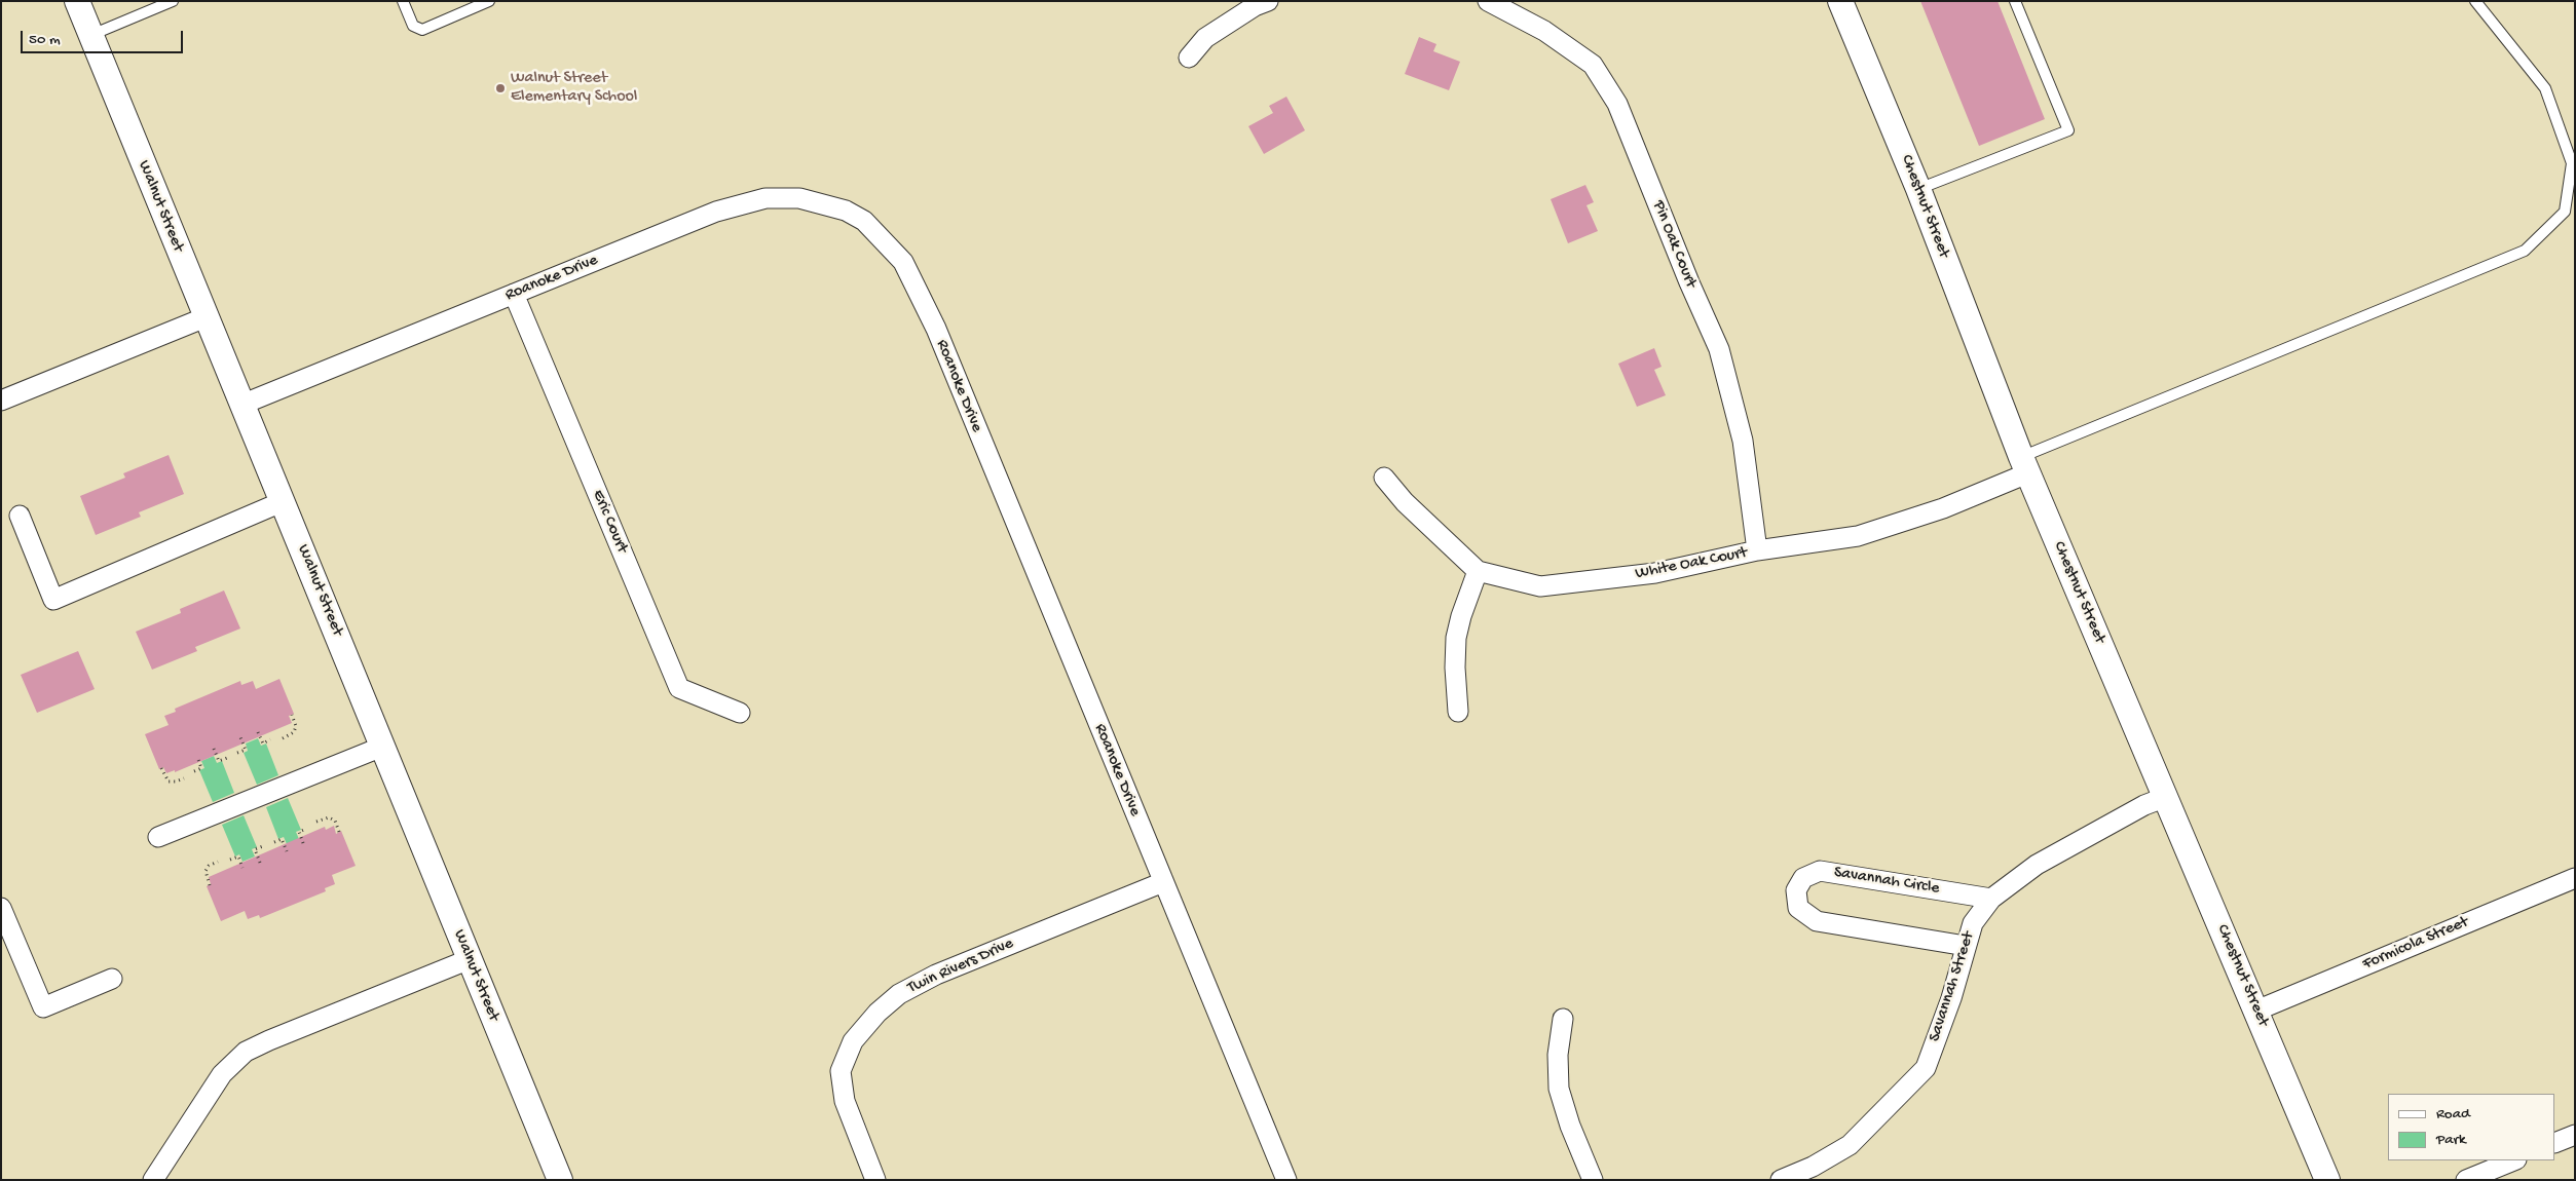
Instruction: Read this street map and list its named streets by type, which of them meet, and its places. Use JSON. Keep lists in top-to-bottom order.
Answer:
{
  "streets": {
    "street": [
      "Walnut Street",
      "Chestnut Street",
      "Pin Oak Court",
      "Roanoke Drive",
      "Eric Court",
      "White Oak Court",
      "Savannah Circle",
      "Formicola Street",
      "Twin Rivers Drive",
      "Savannah Street"
    ]
  },
  "crossings": [
    ["Walnut Street", "Roanoke Drive"],
    ["Chestnut Street", "White Oak Court"],
    ["Chestnut Street", "Formicola Street"],
    ["Chestnut Street", "Savannah Street"],
    ["Pin Oak Court", "White Oak Court"],
    ["Roanoke Drive", "Eric Court"],
    ["Roanoke Drive", "Twin Rivers Drive"],
    ["Savannah Circle", "Savannah Street"]
  ],
  "places": ["Walnut Street Elementary School"],
  "legend": ["Road", "Park"],
  "scale_bar": "50 m"
}
